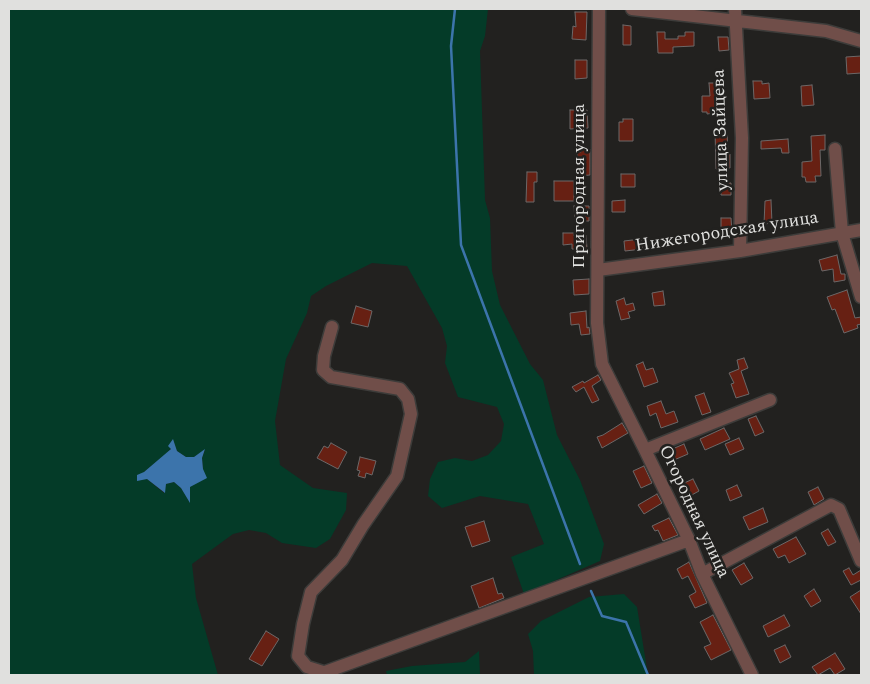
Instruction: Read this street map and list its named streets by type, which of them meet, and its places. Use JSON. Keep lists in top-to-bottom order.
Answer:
{
  "streets": {
    "street": [
      "улица Зайцева",
      "Пригородная улица",
      "Нижегородская улица",
      "Огородная улица"
    ]
  },
  "crossings": [
    ["улица Зайцева", "Нижегородская улица"],
    ["Пригородная улица", "Нижегородская улица"],
    ["Пригородная улица", "Огородная улица"]
  ]
}
